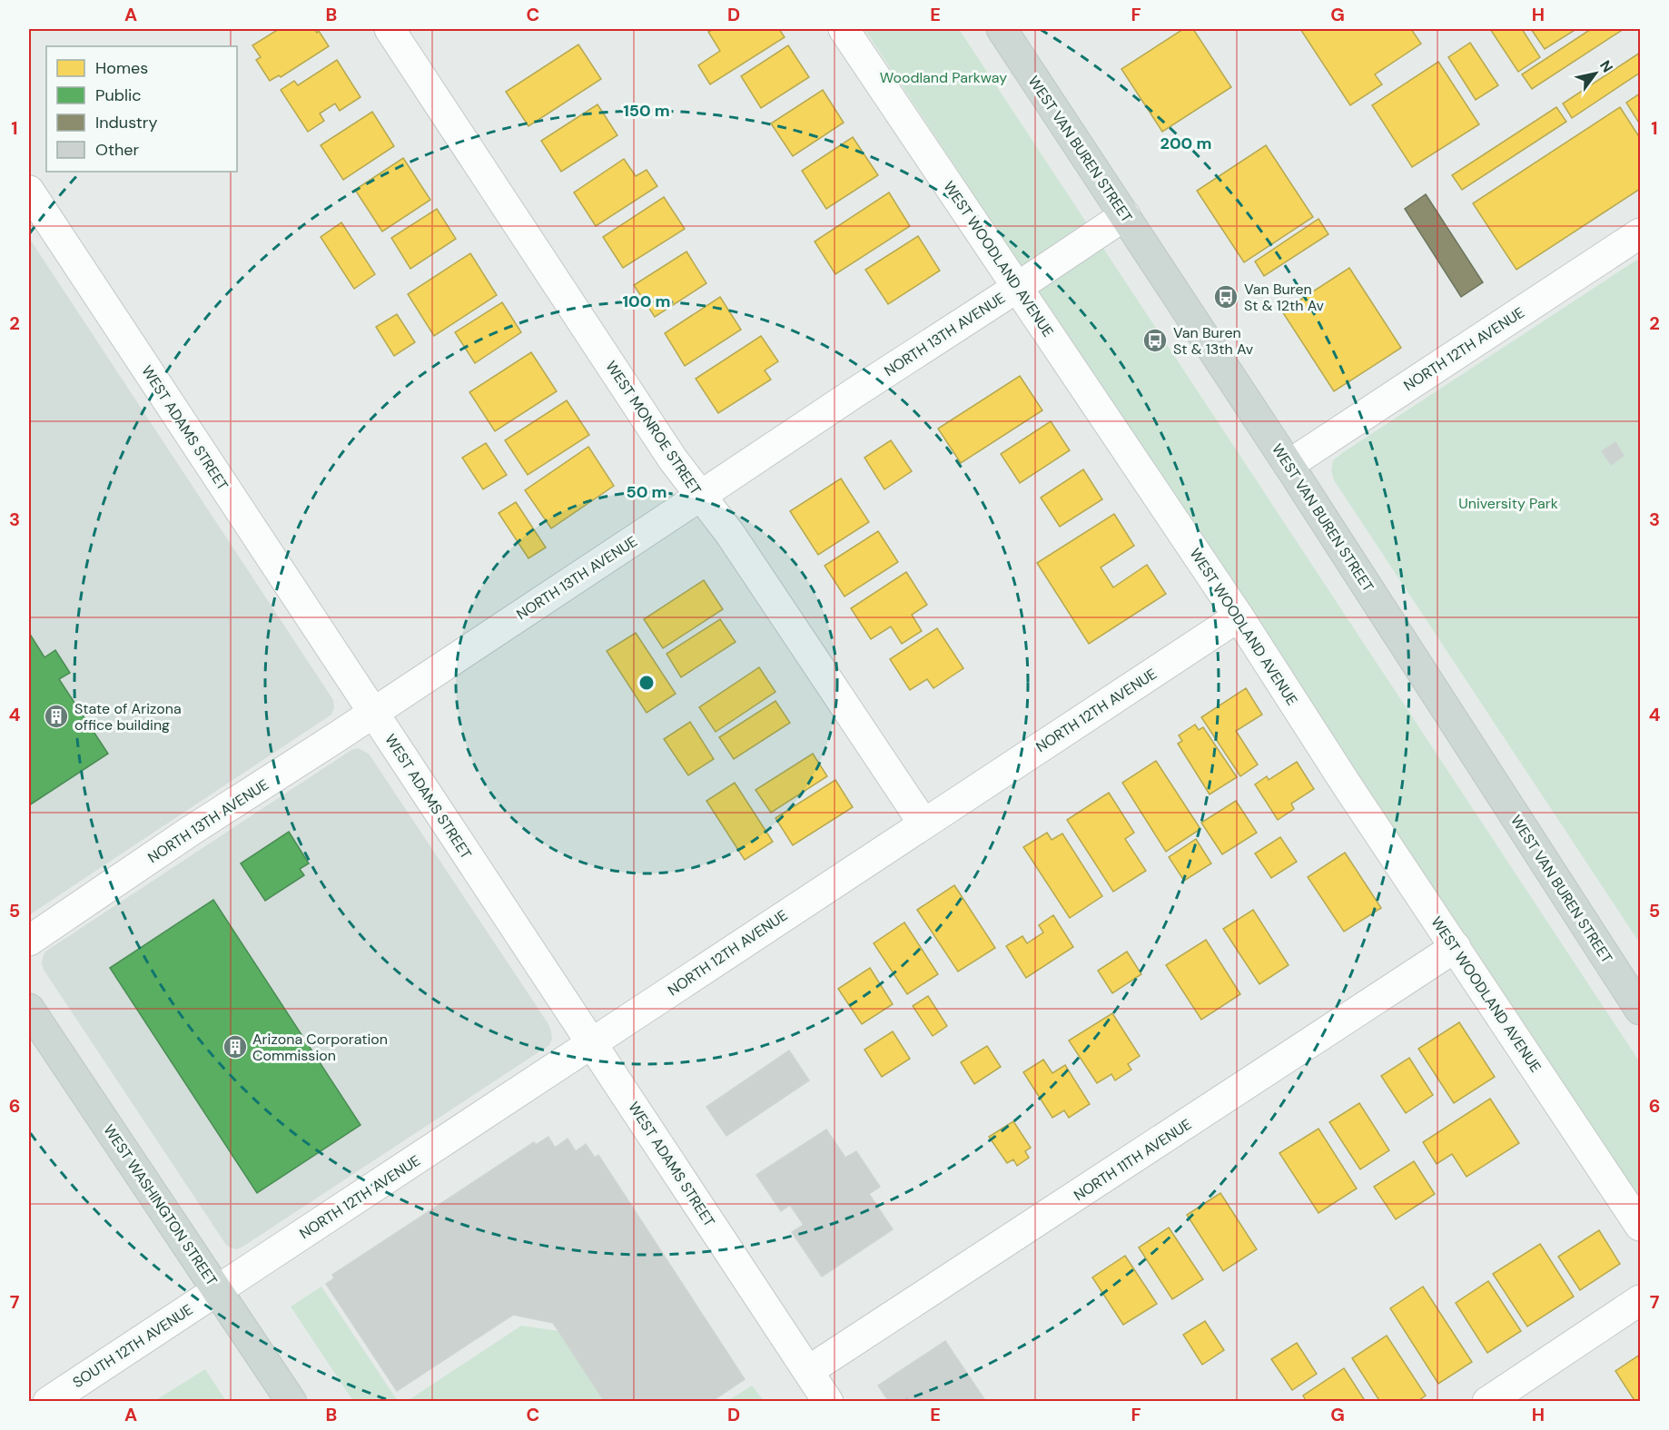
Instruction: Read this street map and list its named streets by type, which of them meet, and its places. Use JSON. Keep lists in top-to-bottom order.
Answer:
{
  "streets": {
    "main road": ["WEST VAN BUREN STREET", "WEST WASHINGTON STREET"],
    "street": [
      "WEST WOODLAND AVENUE",
      "NORTH 13TH AVENUE",
      "NORTH 12TH AVENUE",
      "WEST ADAMS STREET",
      "WEST MONROE STREET",
      "NORTH 11TH AVENUE",
      "SOUTH 12TH AVENUE"
    ]
  },
  "crossings": [
    ["WEST VAN BUREN STREET", "NORTH 13TH AVENUE"],
    ["WEST VAN BUREN STREET", "NORTH 12TH AVENUE"],
    ["WEST WOODLAND AVENUE", "NORTH 13TH AVENUE"],
    ["WEST WOODLAND AVENUE", "NORTH 12TH AVENUE"],
    ["WEST WOODLAND AVENUE", "NORTH 11TH AVENUE"],
    ["NORTH 13TH AVENUE", "WEST ADAMS STREET"],
    ["NORTH 13TH AVENUE", "WEST MONROE STREET"],
    ["NORTH 12TH AVENUE", "WEST ADAMS STREET"],
    ["NORTH 12TH AVENUE", "WEST MONROE STREET"],
    ["NORTH 12TH AVENUE", "WEST WASHINGTON STREET"],
    ["NORTH 12TH AVENUE", "SOUTH 12TH AVENUE"],
    ["WEST ADAMS STREET", "NORTH 11TH AVENUE"],
    ["WEST WASHINGTON STREET", "SOUTH 12TH AVENUE"]
  ],
  "parks": ["Woodland Parkway", "University Park"],
  "places": {
    "bus stop": ["Van Buren St & 12th Av", "Van Buren St & 13th Av"],
    "building": ["State of Arizona office building", "Arizona Corporation Commission"]
  },
  "legend": [
    "Homes",
    "Public",
    "Industry",
    "Other"
  ],
  "north": "top right",
  "grid": {
    "columns": [
      "A",
      "B",
      "C",
      "D",
      "E",
      "F",
      "G",
      "H"
    ],
    "rows": [
      "1",
      "2",
      "3",
      "4",
      "5",
      "6",
      "7"
    ]
  },
  "rings": [
    "150 m",
    "200 m",
    "100 m",
    "50 m"
  ]
}
